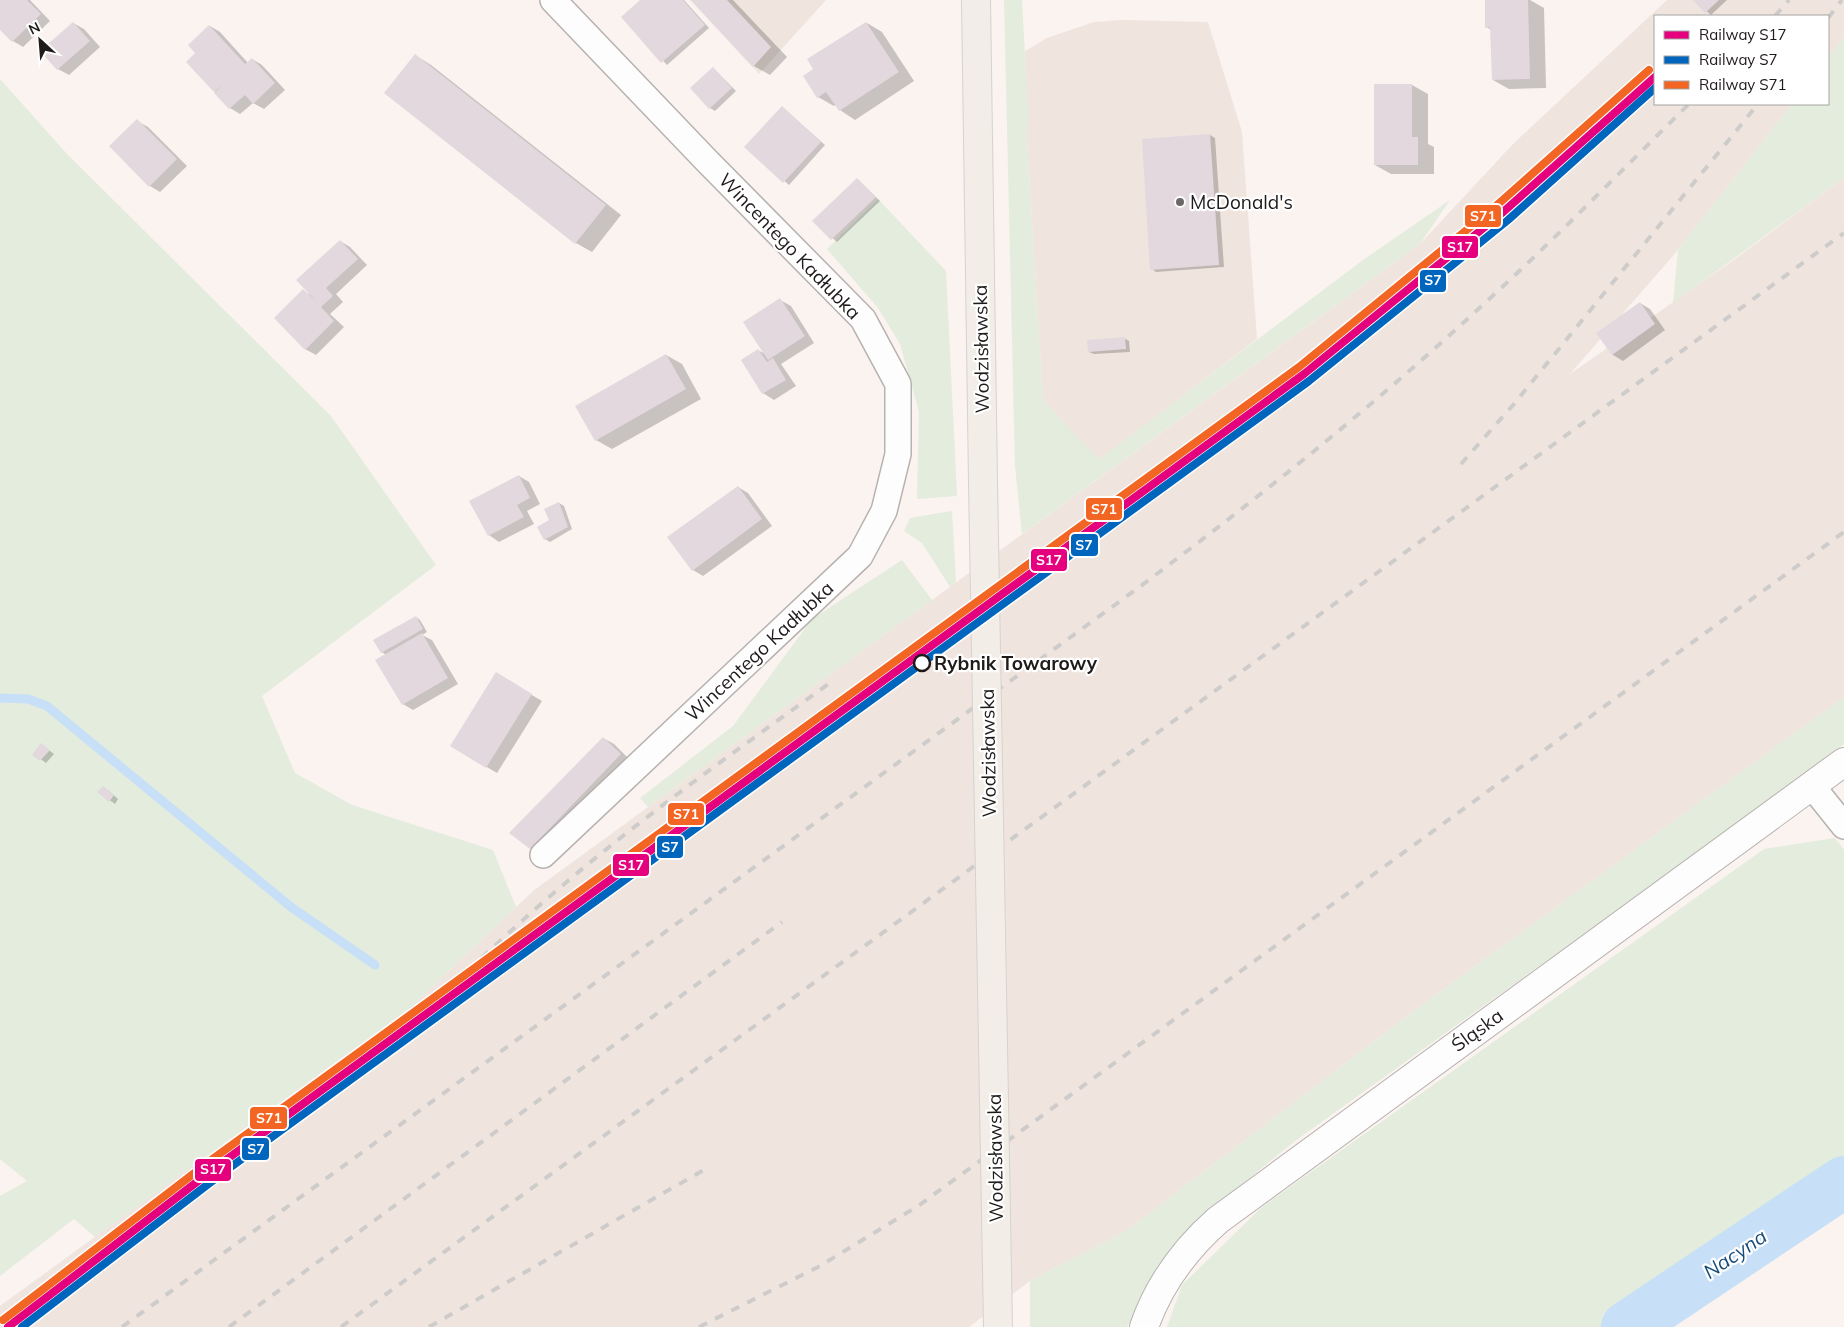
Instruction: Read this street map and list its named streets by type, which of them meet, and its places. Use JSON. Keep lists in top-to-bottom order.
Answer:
{
  "streets": {
    "main road": ["Wodzisławska"],
    "street": ["Wincentego Kadłubka", "Śląska"]
  },
  "water": ["Nacyna"],
  "places": ["McDonald's", "Rybnik Towarowy"],
  "lines": ["rail line S71", "rail line S17", "rail line S7"],
  "legend": ["Railway S17", "Railway S7", "Railway S71"],
  "north": "top left"
}
